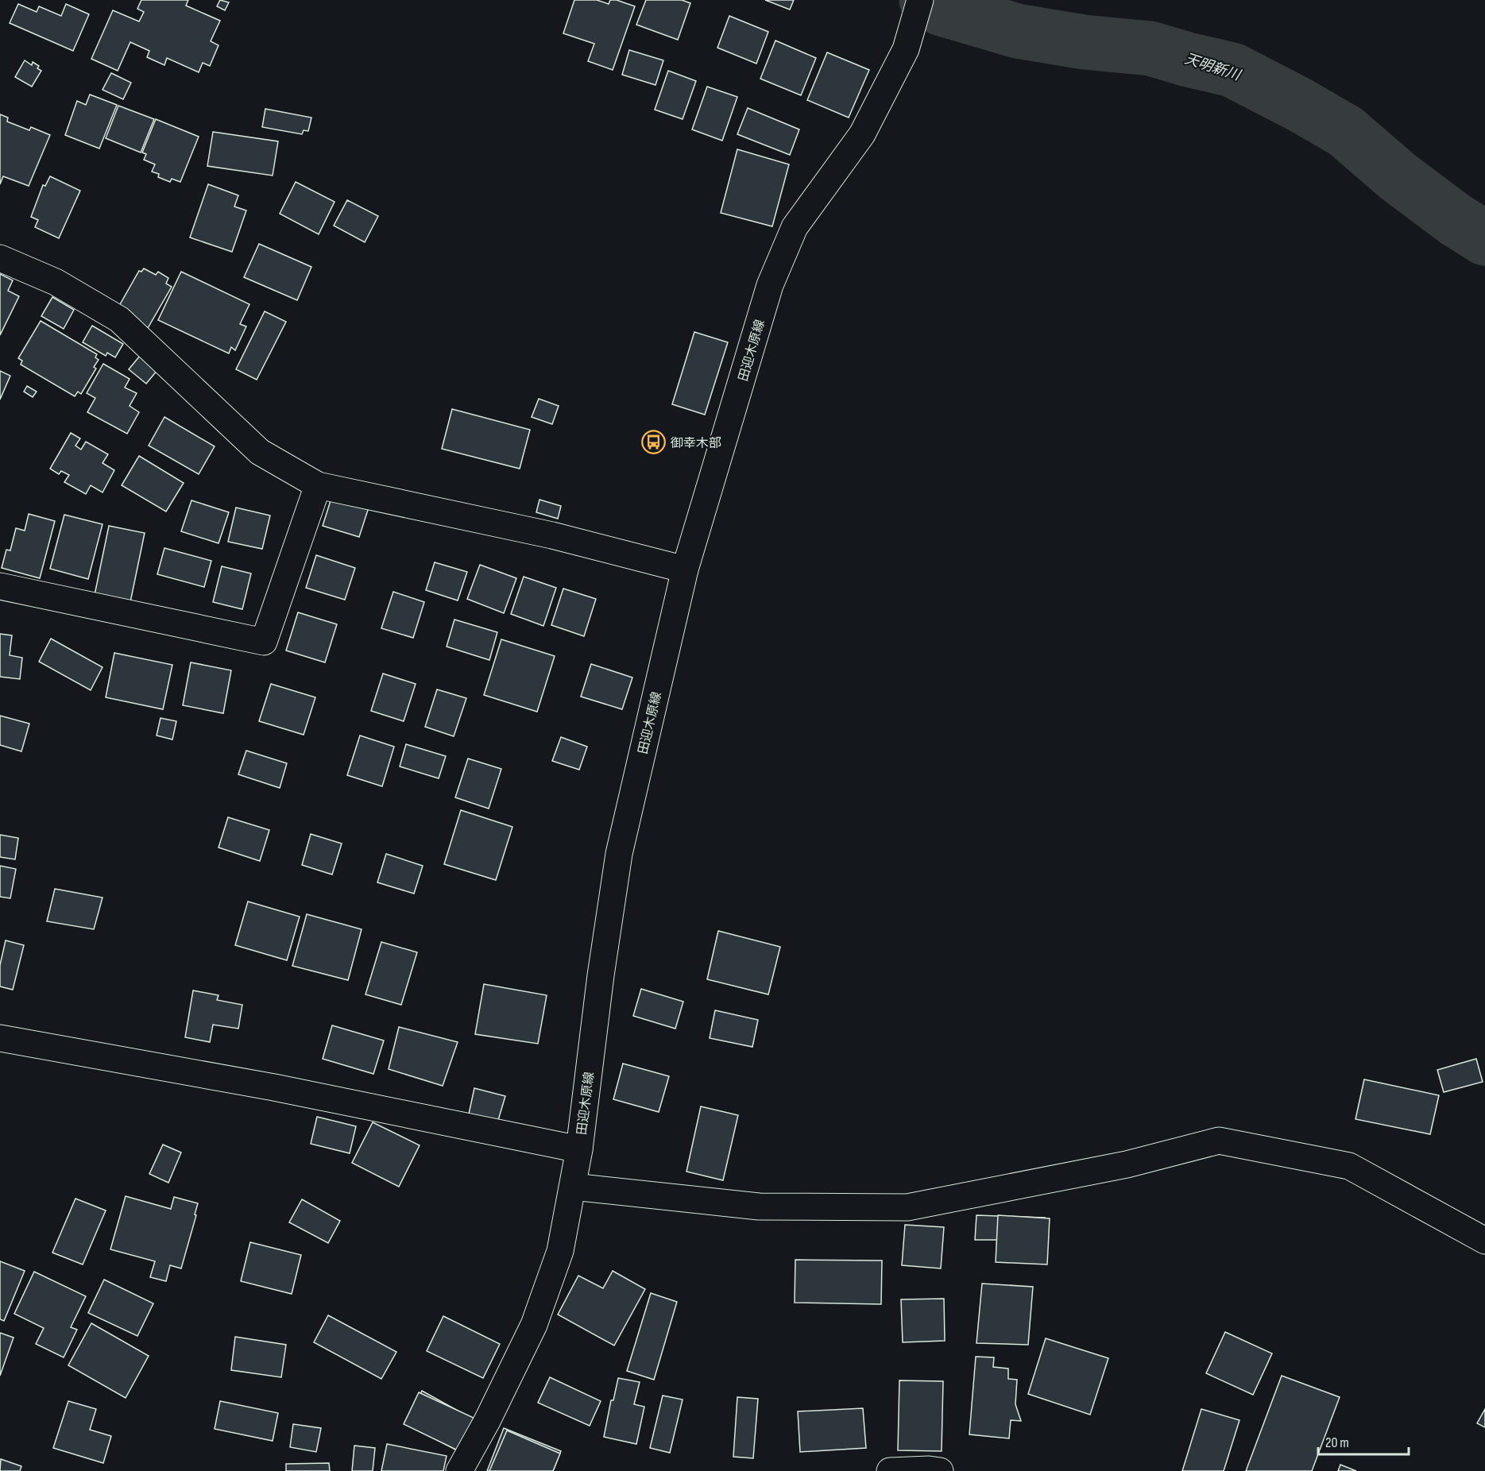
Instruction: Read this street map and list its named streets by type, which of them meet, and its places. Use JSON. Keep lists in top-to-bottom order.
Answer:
{
  "streets": {
    "street": ["田迎木原線"]
  },
  "water": ["天明新川"],
  "places": {
    "bus stop": ["御幸木部"]
  },
  "scale_bar": "20 m"
}
